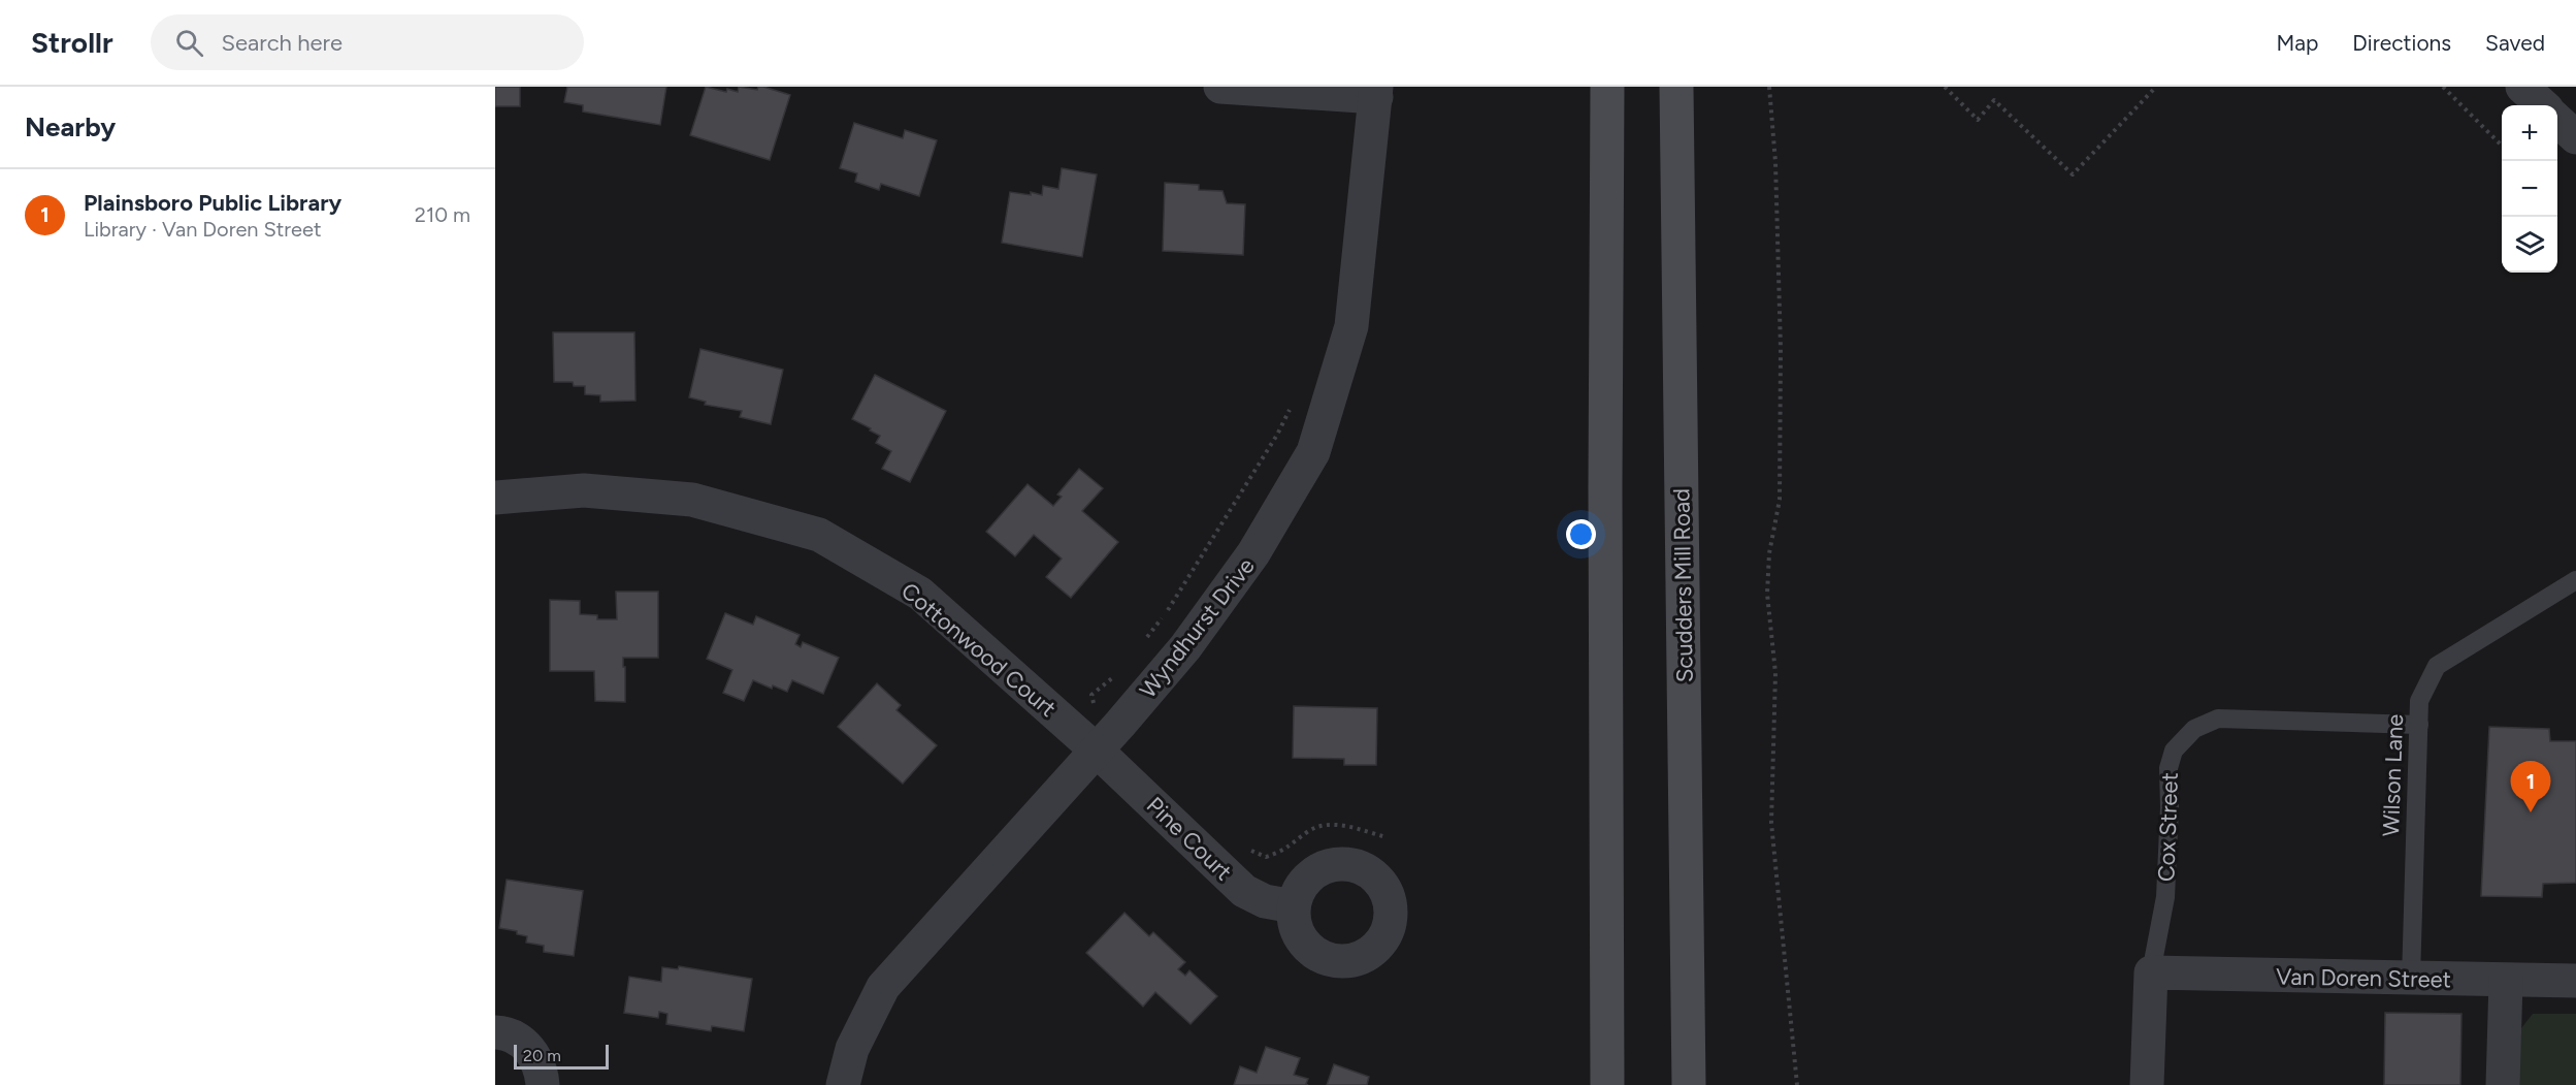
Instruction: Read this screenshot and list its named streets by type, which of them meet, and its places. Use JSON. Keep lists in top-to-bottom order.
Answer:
{
  "streets": {
    "main road": ["Scudders Mill Road"],
    "street": [
      "Wyndhurst Drive",
      "Cottonwood Court",
      "Cox Street",
      "Pine Court",
      "Van Doren Street"
    ],
    "lane": ["Wilson Lane"]
  },
  "crossings": [
    ["Wyndhurst Drive", "Cottonwood Court"],
    ["Wyndhurst Drive", "Pine Court"],
    ["Cottonwood Court", "Pine Court"],
    ["Wilson Lane", "Cox Street"],
    ["Wilson Lane", "Van Doren Street"],
    ["Cox Street", "Van Doren Street"]
  ],
  "scale_bar": "20 m",
  "page": {
    "header": "Strollr",
    "search": "Search here",
    "nav": ["Map", "Directions", "Saved"],
    "heading": "Nearby",
    "map_buttons": ["+", "−"],
    "list": [
      {
        "mark": "1",
        "name": "Plainsboro Public Library",
        "note": "Library · Van Doren Street",
        "value": "210 m"
      }
    ],
    "pins": "1",
    "scale": "20 m"
  }
}
